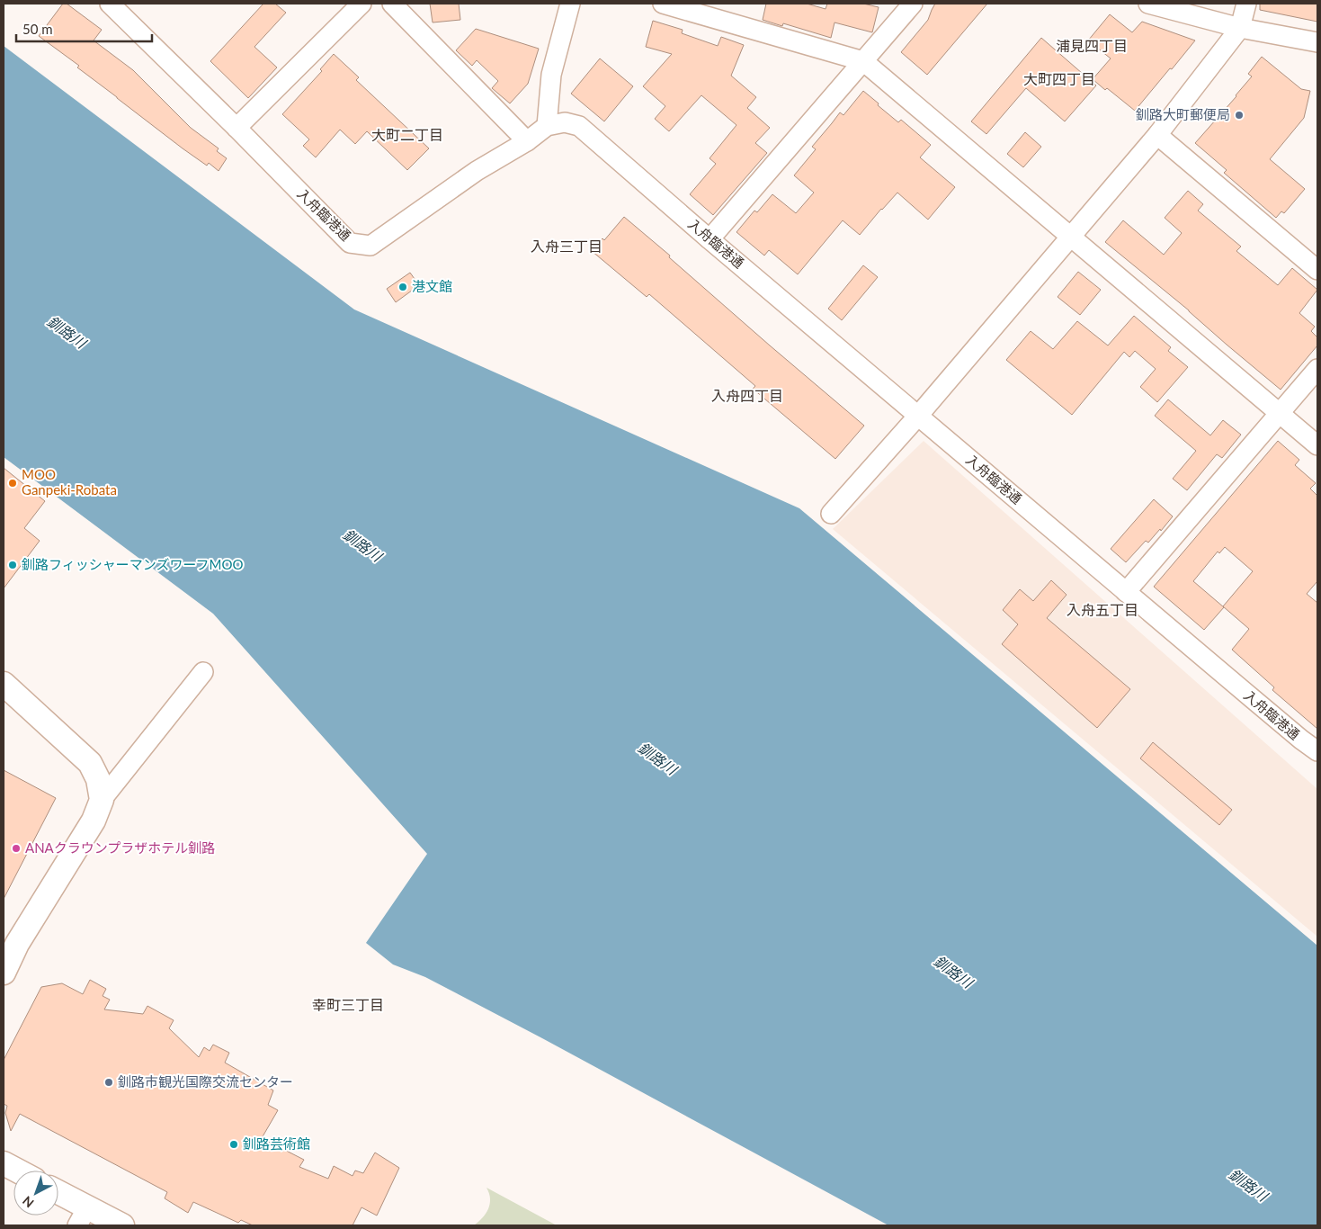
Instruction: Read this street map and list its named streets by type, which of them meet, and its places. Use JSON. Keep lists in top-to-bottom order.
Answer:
{
  "streets": {
    "street": ["入舟臨港通"]
  },
  "districts": [
    "浦見四丁目",
    "大町四丁目",
    "大町二丁目",
    "入舟三丁目",
    "入舟四丁目",
    "入舟五丁目",
    "幸町三丁目"
  ],
  "water": ["釧路川"],
  "places": [
    "釧路大町郵便局",
    "港文館",
    "MOO Ganpeki-Robata",
    "釧路フィッシャーマンズワーフMOO",
    "ANAクラウンプラザホテル釧路",
    "釧路市観光国際交流センター",
    "釧路芸術館"
  ],
  "scale_bar": "50 m",
  "north": "bottom left"
}
